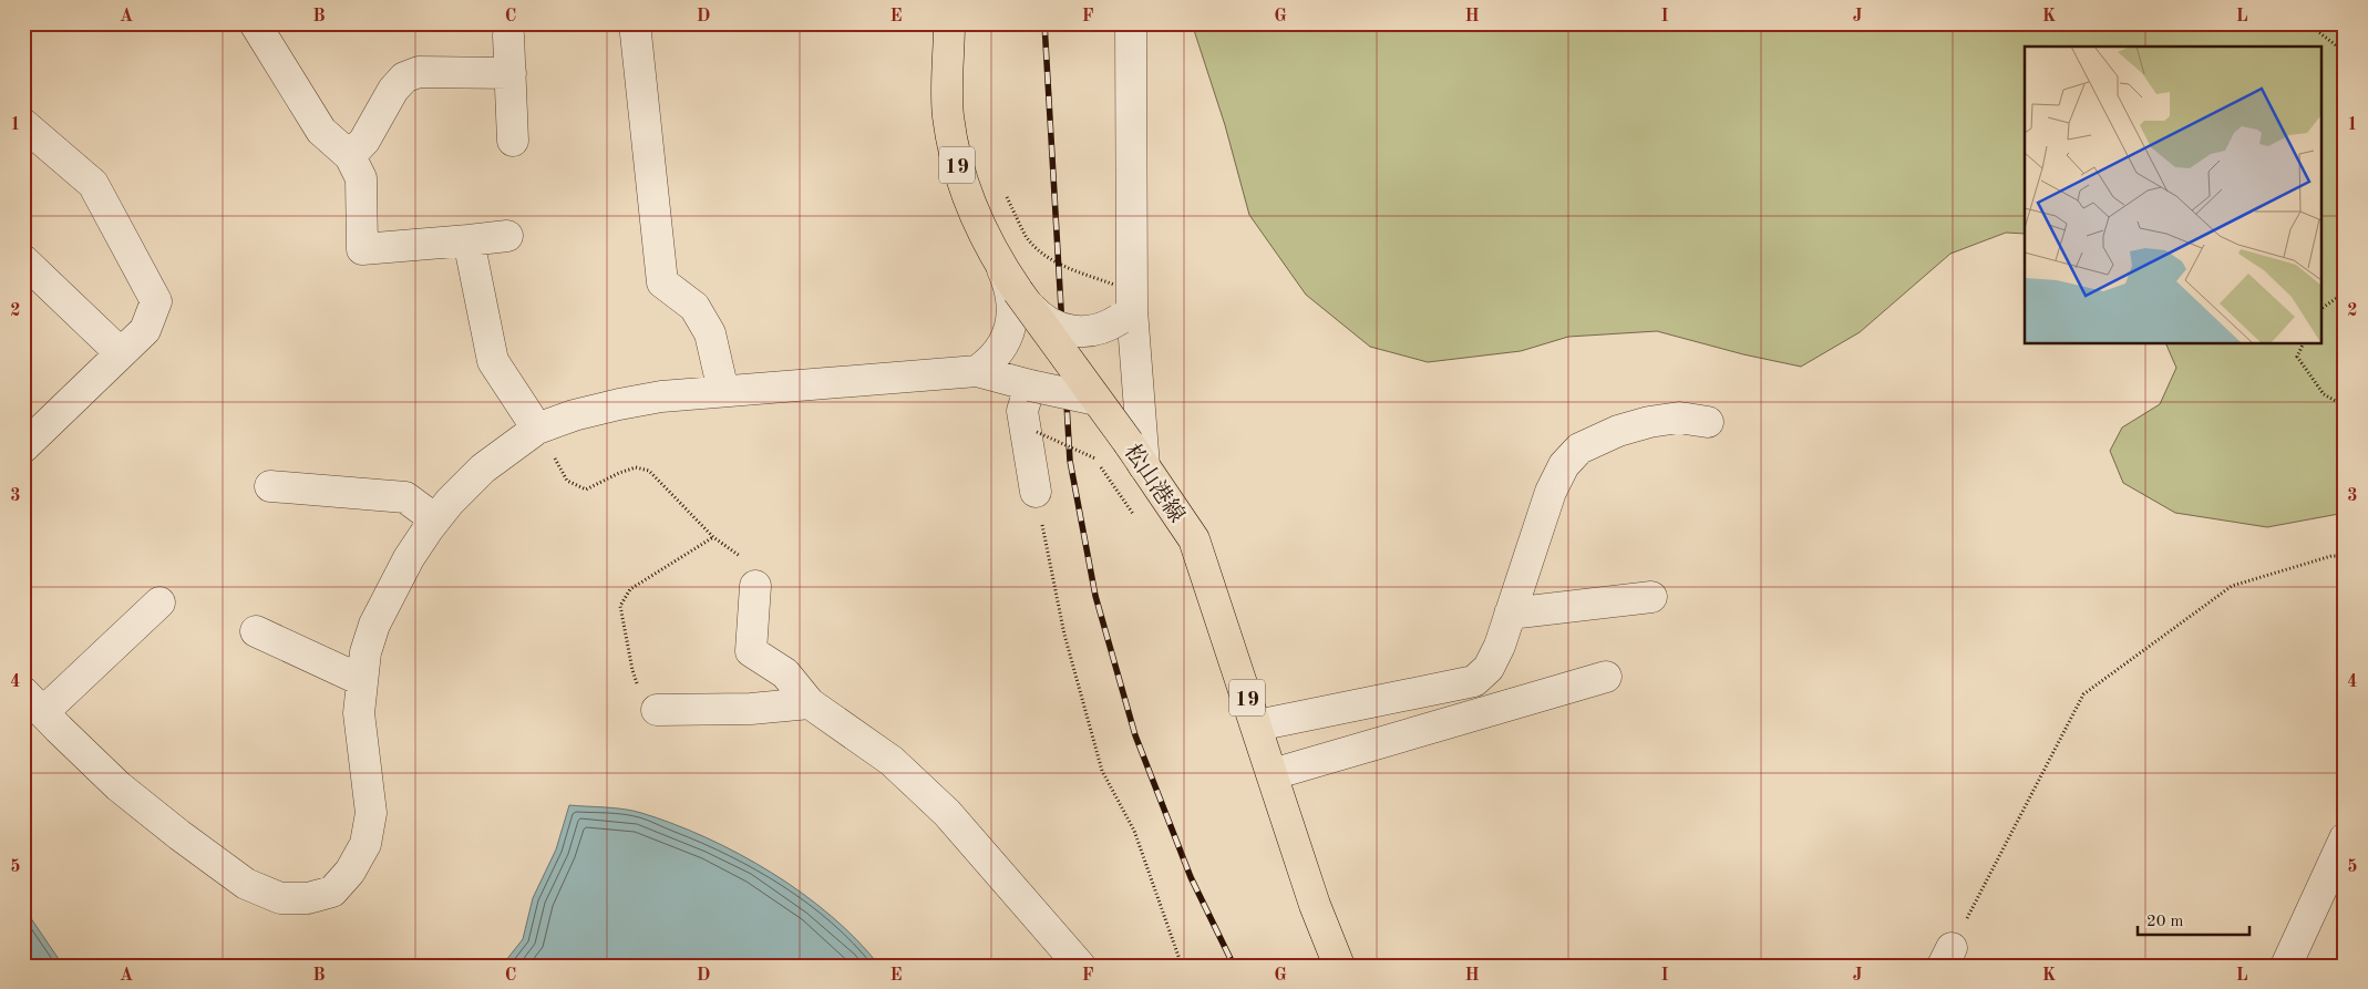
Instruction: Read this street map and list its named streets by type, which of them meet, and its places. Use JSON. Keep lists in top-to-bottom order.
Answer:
{
  "streets": {
    "main road": ["19", "松山港線"]
  },
  "scale_bar": "20 m",
  "grid": {
    "columns": [
      "A",
      "B",
      "C",
      "D",
      "E",
      "F",
      "G",
      "H",
      "I",
      "J",
      "K",
      "L"
    ],
    "rows": [
      "1",
      "2",
      "3",
      "4",
      "5"
    ]
  }
}
